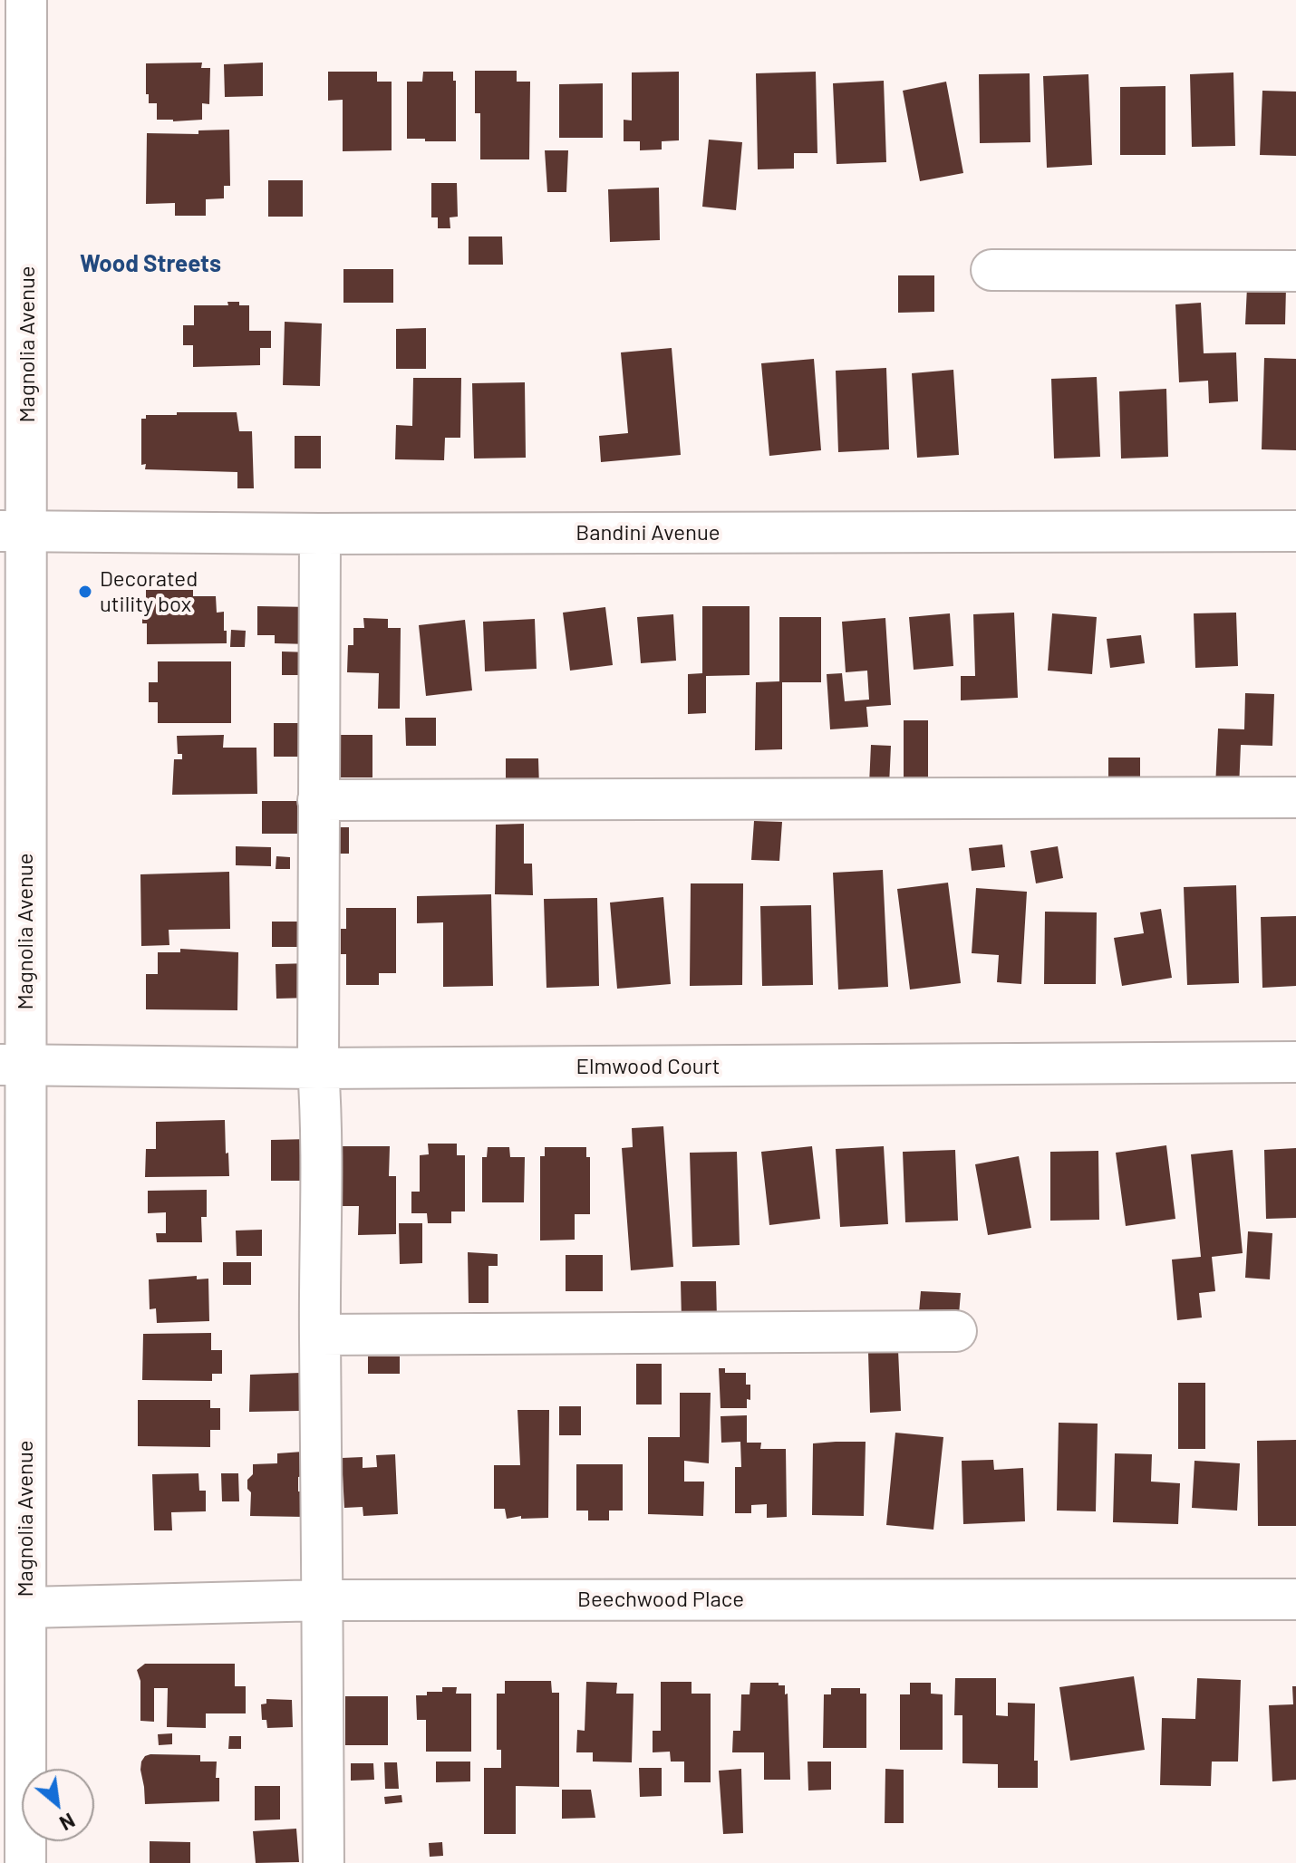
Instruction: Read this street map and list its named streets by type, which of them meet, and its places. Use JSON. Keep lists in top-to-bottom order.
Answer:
{
  "streets": {
    "street": [
      "Magnolia Avenue",
      "Bandini Avenue",
      "Elmwood Court",
      "Beechwood Place"
    ]
  },
  "crossings": [
    ["Magnolia Avenue", "Bandini Avenue"],
    ["Magnolia Avenue", "Elmwood Court"],
    ["Magnolia Avenue", "Beechwood Place"]
  ],
  "districts": ["Wood Streets"],
  "places": ["Decorated utility box"],
  "north": "bottom right"
}
